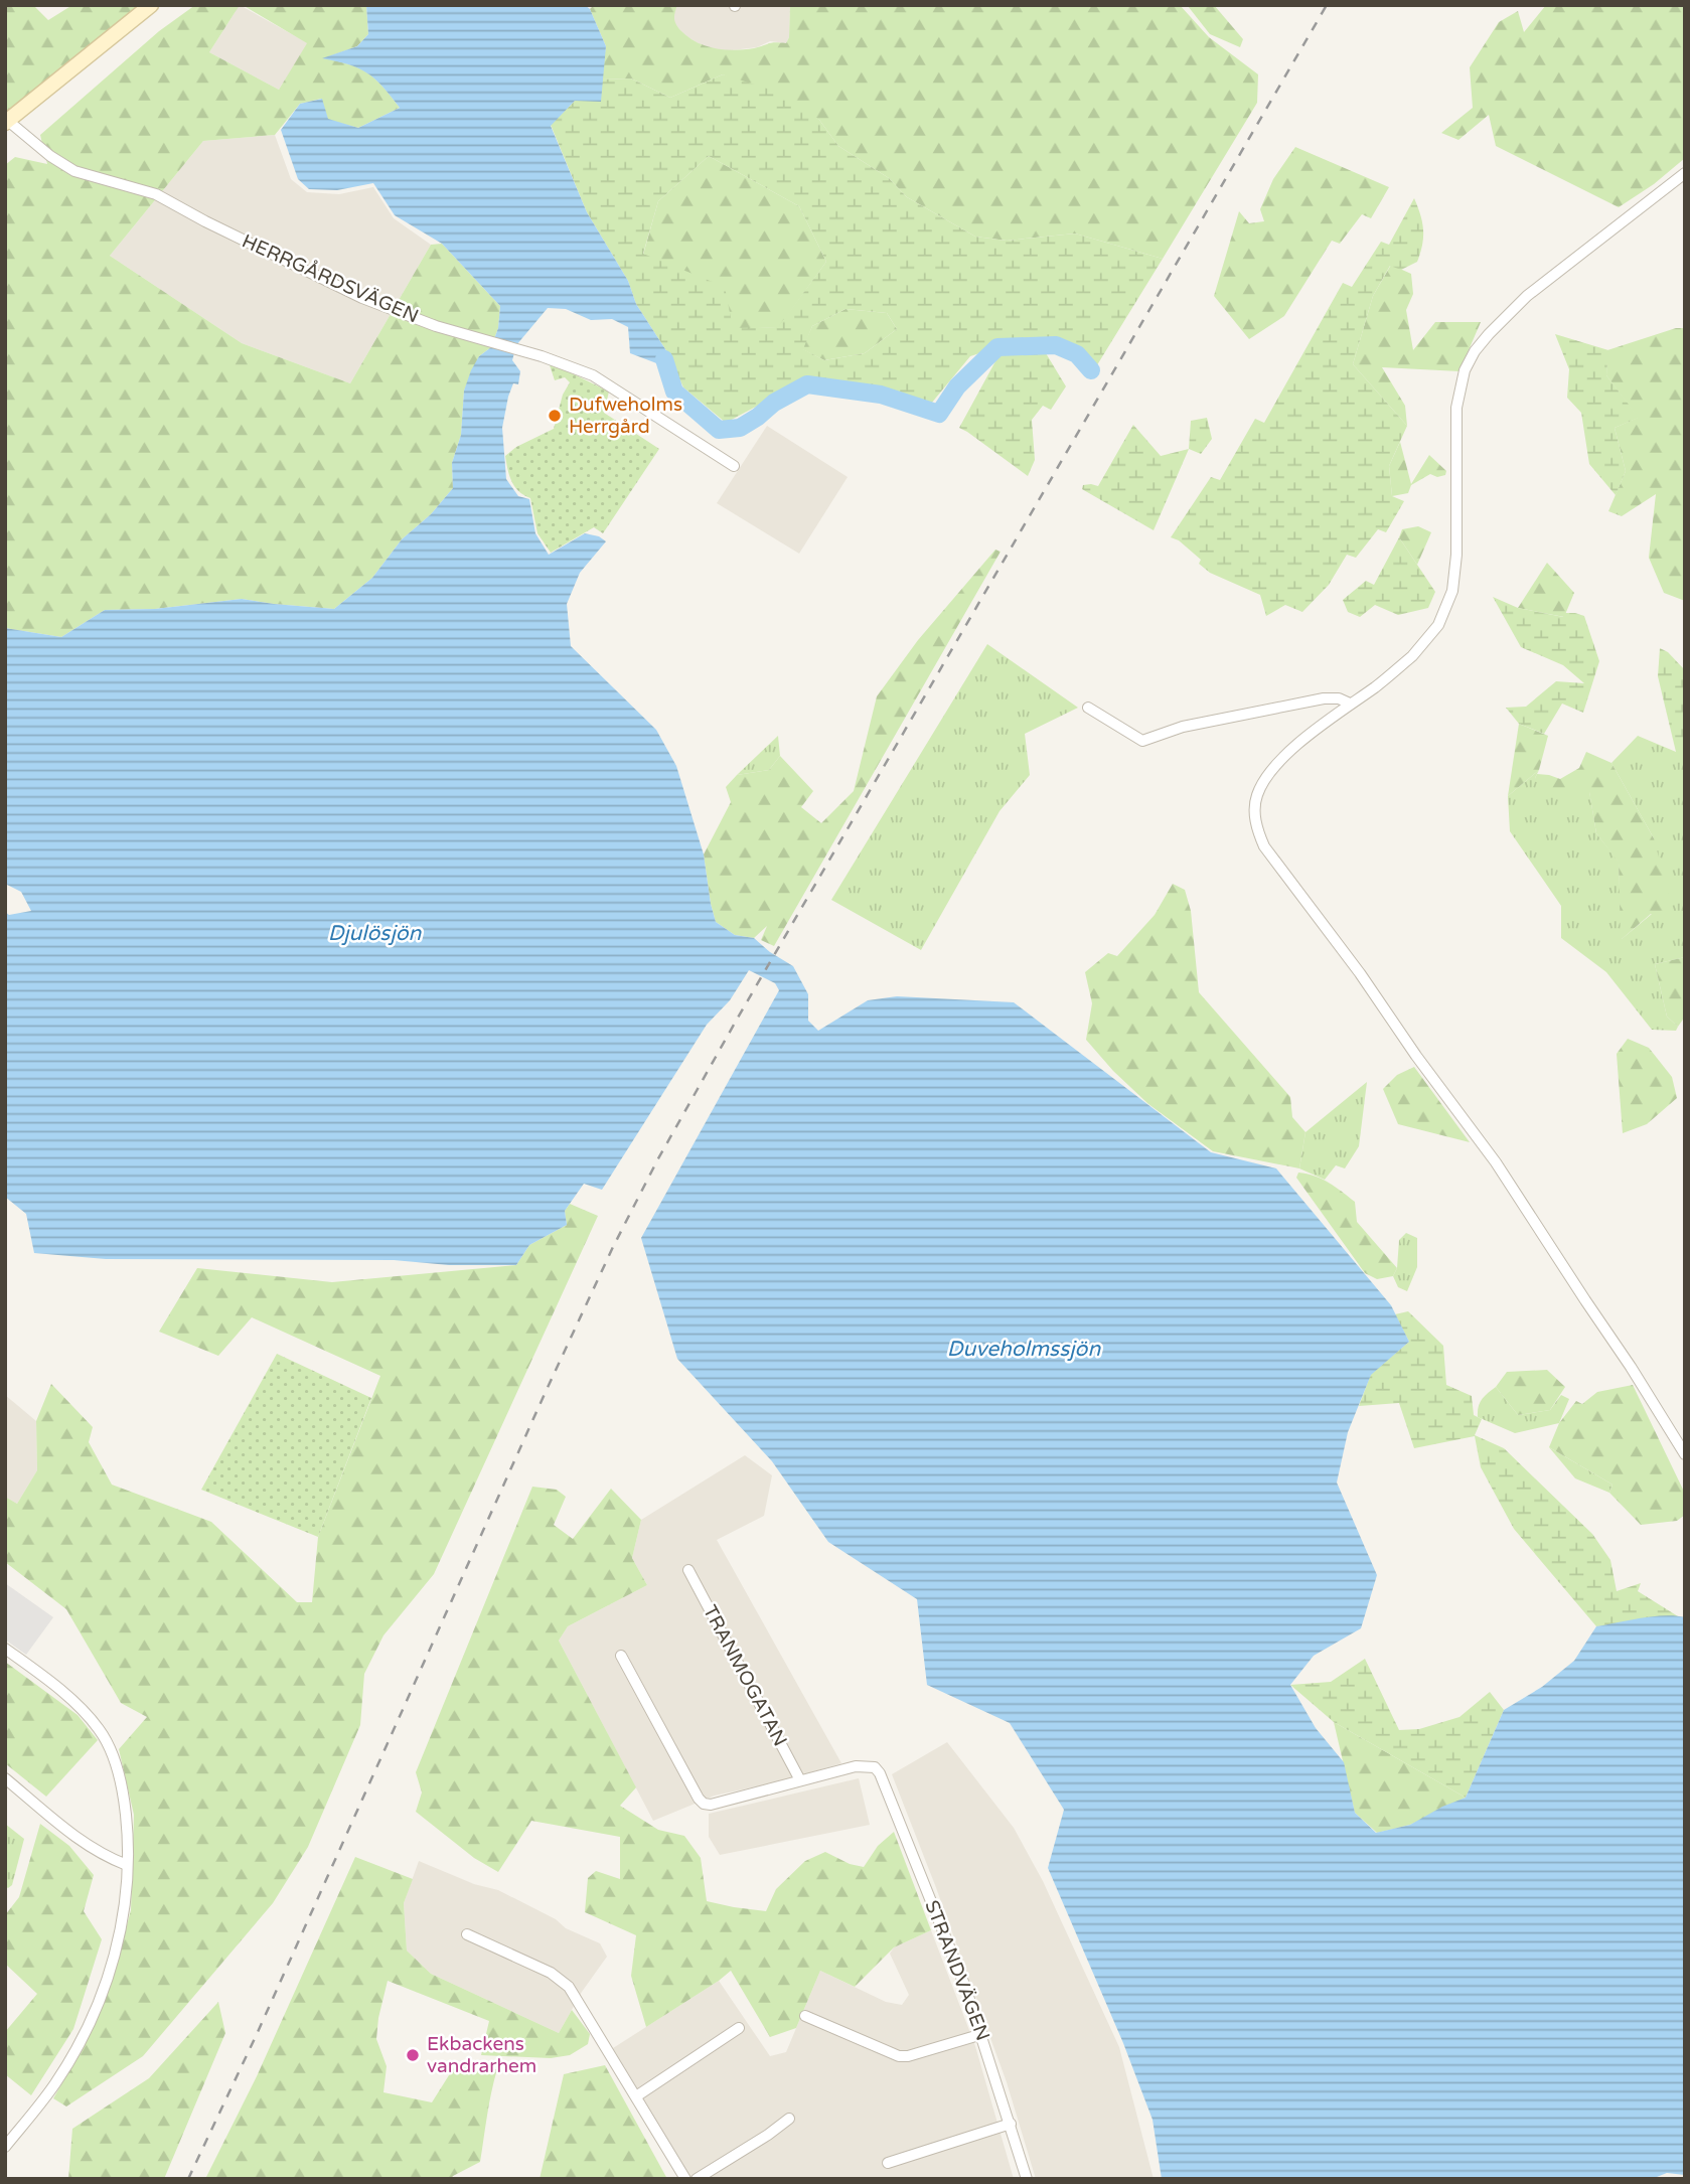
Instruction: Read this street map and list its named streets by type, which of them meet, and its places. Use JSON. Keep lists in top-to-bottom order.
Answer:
{
  "streets": {
    "street": ["HERRGÅRDSVÄGEN", "TRANMOGATAN", "STRANDVÄGEN"]
  },
  "crossings": [
    ["TRANMOGATAN", "STRANDVÄGEN"]
  ],
  "water": ["Djulösjön", "Duveholmssjön"],
  "places": ["Dufweholms Herrgård", "Ekbackens vandrarhem"]
}
